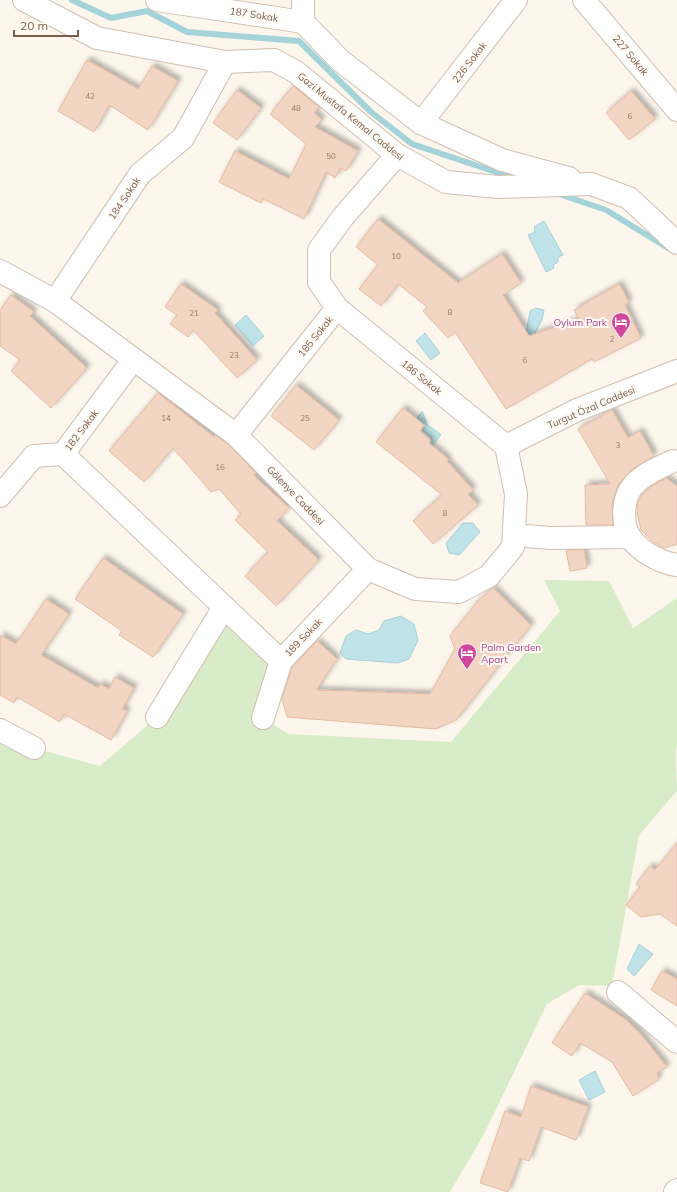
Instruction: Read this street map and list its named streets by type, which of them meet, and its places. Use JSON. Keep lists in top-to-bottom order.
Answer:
{
  "streets": {
    "street": [
      "187 Sokak",
      "227 Sokak",
      "226 Sokak",
      "Gazi Mustafa Kemal Caddesi",
      "184 Sokak",
      "185 Sokak",
      "186 Sokak",
      "Turgut Özal Caddesi",
      "182 Sokak",
      "Gölenye Caddesi",
      "189 Sokak"
    ]
  },
  "crossings": [
    ["187 Sokak", "Gazi Mustafa Kemal Caddesi"],
    ["226 Sokak", "Gazi Mustafa Kemal Caddesi"],
    ["Gazi Mustafa Kemal Caddesi", "184 Sokak"],
    ["Gazi Mustafa Kemal Caddesi", "185 Sokak"],
    ["184 Sokak", "Gölenye Caddesi"],
    ["185 Sokak", "186 Sokak"],
    ["185 Sokak", "Gölenye Caddesi"],
    ["186 Sokak", "Turgut Özal Caddesi"],
    ["186 Sokak", "Gölenye Caddesi"],
    ["Turgut Özal Caddesi", "Gölenye Caddesi"],
    ["182 Sokak", "Gölenye Caddesi"],
    ["Gölenye Caddesi", "189 Sokak"]
  ],
  "places": {
    "hotel": ["Oylum Park", "Palm Garden Apart"]
  },
  "house_numbers": [
    "42",
    "48",
    "6",
    "50",
    "10",
    "8",
    "21",
    "2",
    "23",
    "6",
    "14",
    "25",
    "3",
    "16",
    "8"
  ],
  "scale_bar": "20 m"
}
